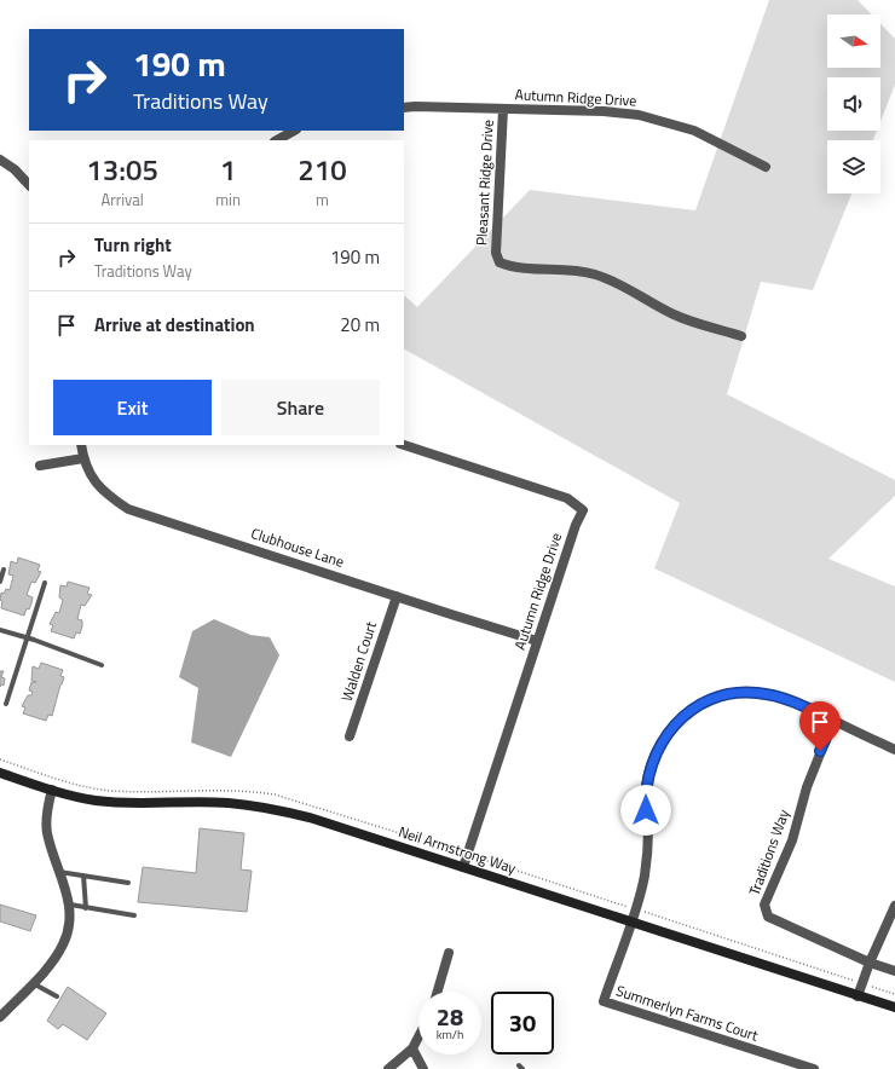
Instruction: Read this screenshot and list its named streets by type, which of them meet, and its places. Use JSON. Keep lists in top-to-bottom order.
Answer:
{
  "streets": {
    "main road": ["Neil Armstrong Way"],
    "street": [
      "Autumn Ridge Drive",
      "Pleasant Ridge Drive",
      "Clubhouse Lane",
      "Walden Court",
      "Traditions Way",
      "Summerlyn Farms Court"
    ]
  },
  "crossings": [
    ["Autumn Ridge Drive", "Pleasant Ridge Drive"],
    ["Autumn Ridge Drive", "Clubhouse Lane"],
    ["Autumn Ridge Drive", "Neil Armstrong Way"],
    ["Clubhouse Lane", "Walden Court"],
    ["Neil Armstrong Way", "Summerlyn Farms Court"]
  ],
  "north": "right",
  "page": {
    "turn": ["190 m", "Traditions Way"],
    "eta": [
      "13:05",
      "Arrival",
      "1",
      "min",
      "210",
      "m"
    ],
    "list": [
      {
        "name": "Turn right",
        "note": "Traditions Way",
        "value": "190 m"
      },
      {
        "name": "Arrive at destination",
        "value": "20 m"
      }
    ],
    "buttons": ["Exit", "Share"],
    "speed": "28 km/h",
    "limit": "30"
  }
}
